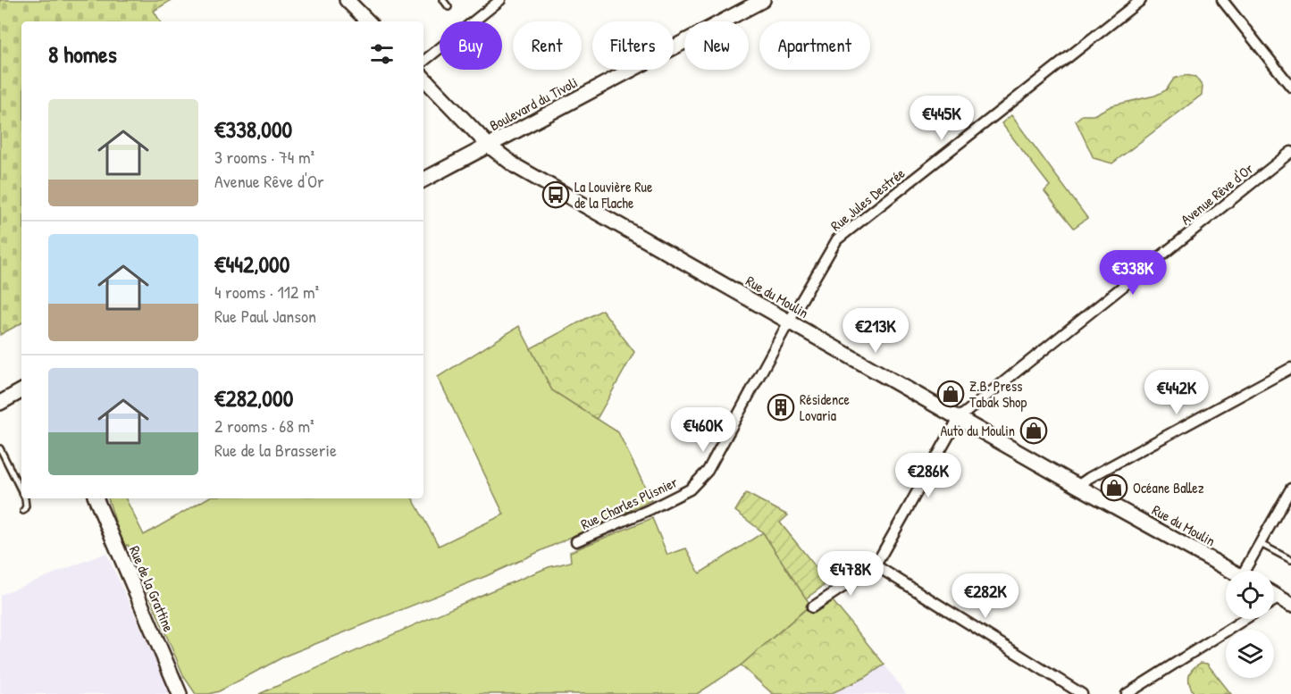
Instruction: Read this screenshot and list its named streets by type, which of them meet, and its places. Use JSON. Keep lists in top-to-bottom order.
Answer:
{
  "streets": {
    "street": [
      "Boulevard du Tivoli",
      "Avenue Rêve d'Or",
      "Rue Jules Destrée",
      "Rue du Moulin",
      "Rue Charles Plisnier",
      "Rue de la Grattine"
    ]
  },
  "crossings": [
    ["Boulevard du Tivoli", "Rue du Moulin"],
    ["Avenue Rêve d'Or", "Rue du Moulin"],
    ["Rue Jules Destrée", "Rue du Moulin"],
    ["Rue Jules Destrée", "Rue Charles Plisnier"],
    ["Rue du Moulin", "Rue Charles Plisnier"]
  ],
  "places": {
    "bus stop": ["La Louvière Rue de la Flache"],
    "shop": ["Z.B. Press Tabak Shop", "Auto du Moulin", "Océane Ballez"],
    "building": ["Résidence Lovaria"]
  },
  "page": {
    "chip": [
      "Buy",
      "Rent",
      "Filters",
      "New",
      "Apartment"
    ],
    "heading": "8 homes",
    "list": [
      {
        "name": "€338,000",
        "note": "3 rooms · 74 m² · Avenue Rêve d'Or"
      },
      {
        "name": "€442,000",
        "note": "4 rooms · 112 m² · Rue Paul Janson"
      },
      {
        "name": "€282,000",
        "note": "2 rooms · 68 m² · Rue de la Brasserie"
      }
    ],
    "price": [
      "€445K",
      "€338K",
      "€213K",
      "€442K",
      "€460K",
      "€286K",
      "€478K",
      "€282K"
    ]
  }
}
